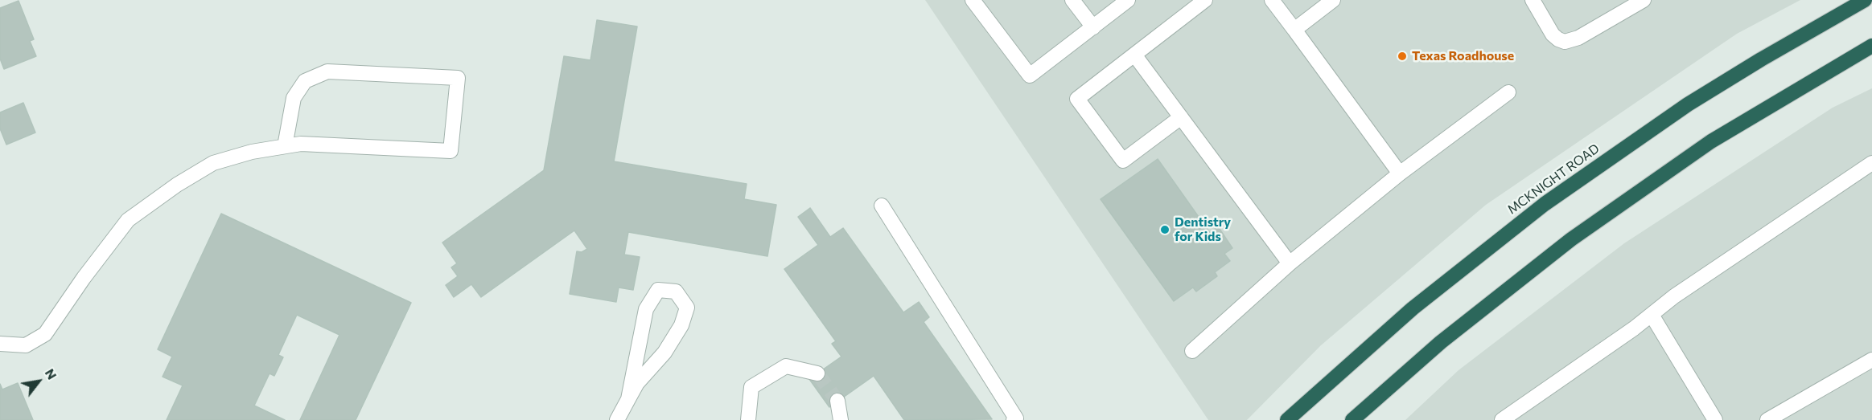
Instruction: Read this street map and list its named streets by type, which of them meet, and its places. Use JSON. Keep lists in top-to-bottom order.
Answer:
{
  "streets": {
    "highway": ["MCKNIGHT ROAD"]
  },
  "places": ["Texas Roadhouse", "Dentistry for Kids"],
  "north": "top right"
}
